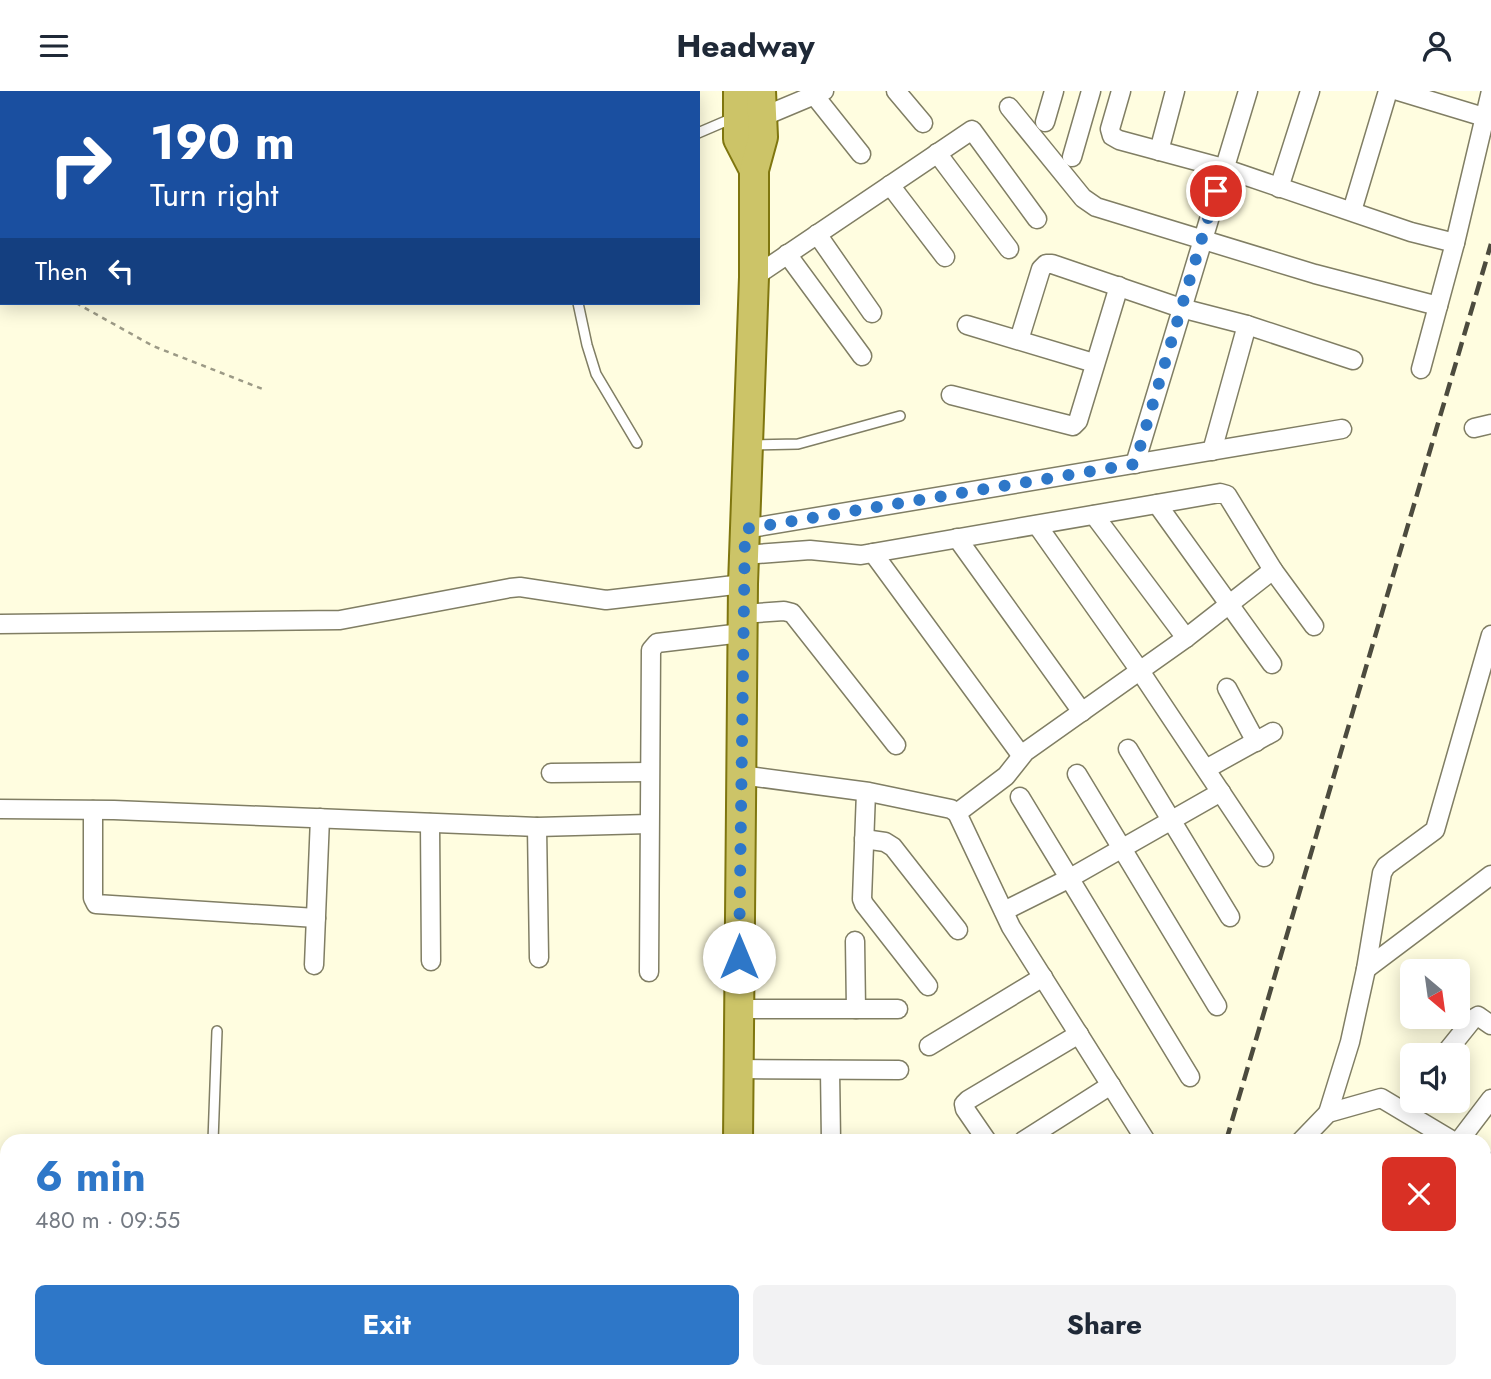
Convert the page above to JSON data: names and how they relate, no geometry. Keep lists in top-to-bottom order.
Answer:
{
  "north": "bottom right",
  "page": {
    "header": "Headway",
    "turn": ["190 m", "Turn right"],
    "then": "Then",
    "heading": ["6 min", "480 m · 09:55"],
    "buttons": ["Exit", "Share"]
  }
}
